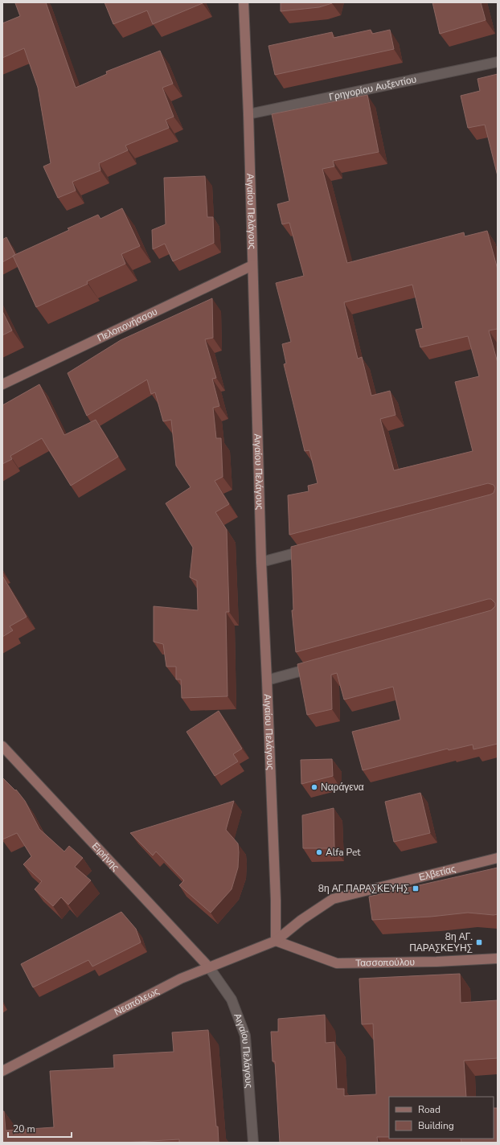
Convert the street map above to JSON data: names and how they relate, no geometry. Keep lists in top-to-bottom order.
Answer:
{
  "streets": {
    "street": [
      "Γρηγορίου Αυξεντίου",
      "Αιγαίου Πελάγους",
      "Πελοπονήσσου",
      "Ειρήνης",
      "Ελβετίας",
      "Τασσοπούλου",
      "Νεαπόλεως"
    ]
  },
  "crossings": [
    ["Γρηγορίου Αυξεντίου", "Αιγαίου Πελάγους"],
    ["Αιγαίου Πελάγους", "Πελοπονήσσου"],
    ["Αιγαίου Πελάγους", "Ειρήνης"],
    ["Αιγαίου Πελάγους", "Ελβετίας"],
    ["Αιγαίου Πελάγους", "Τασσοπούλου"],
    ["Αιγαίου Πελάγους", "Νεαπόλεως"],
    ["Ειρήνης", "Νεαπόλεως"],
    ["Ελβετίας", "Τασσοπούλου"],
    ["Ελβετίας", "Νεαπόλεως"],
    ["Τασσοπούλου", "Νεαπόλεως"]
  ],
  "places": {
    "other": ["Ναράγενα", "Alfa Pet"],
    "transit": ["8η ΑΓ.ΠΑΡΑΣΚΕΥΗΣ", "8η ΑΓ. ΠΑΡΑΣΚΕΥΗΣ"]
  },
  "legend": ["Road", "Building"],
  "scale_bar": "20 m"
}
